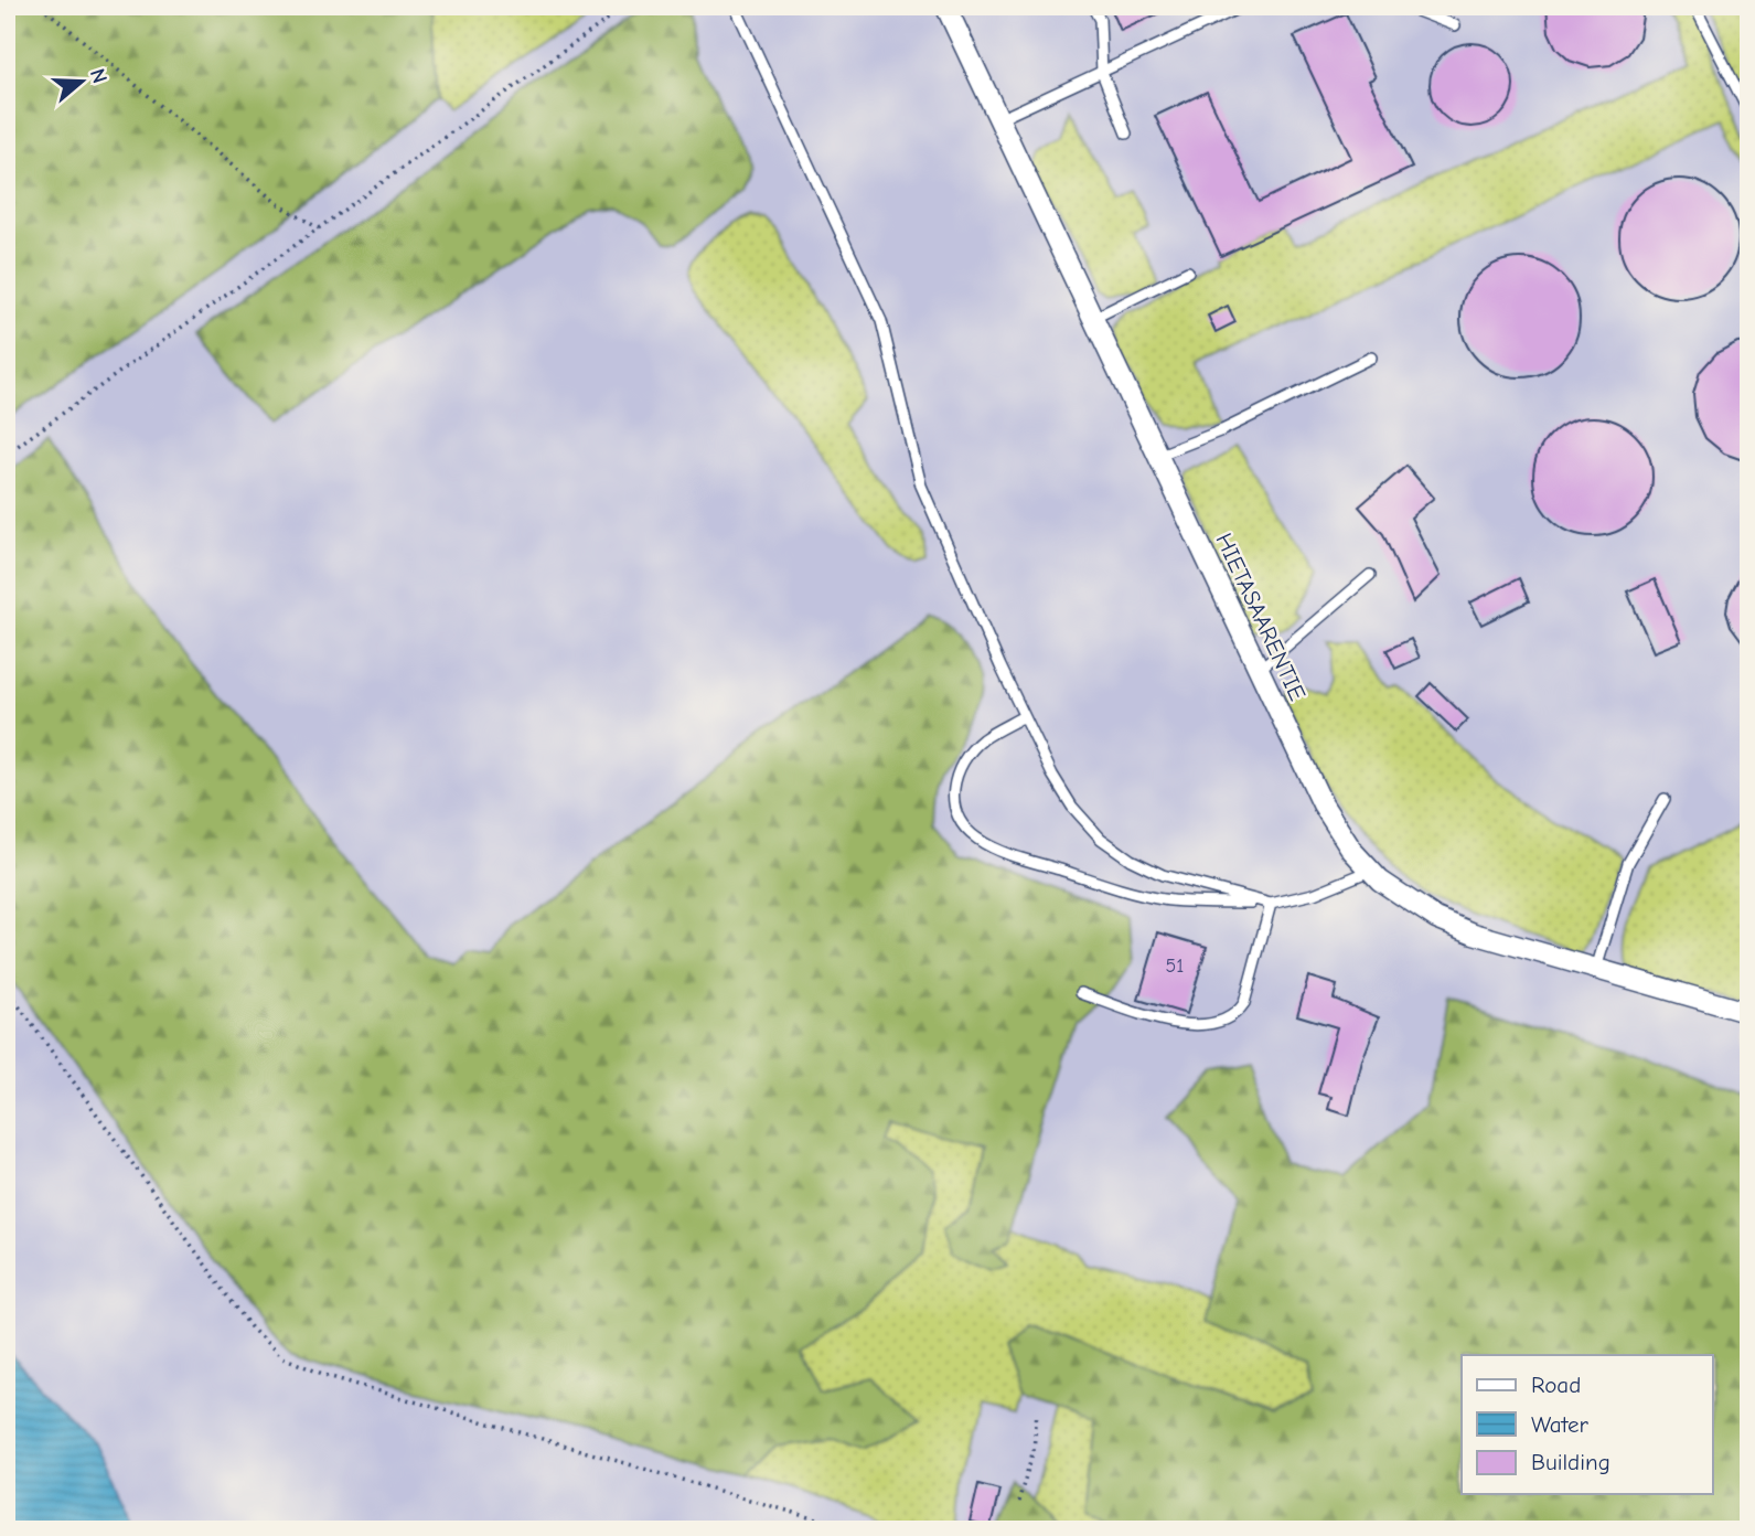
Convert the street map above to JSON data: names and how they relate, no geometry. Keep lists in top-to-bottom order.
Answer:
{
  "streets": {
    "street": ["HIETASAARENTIE"]
  },
  "house_numbers": ["51"],
  "legend": ["Road", "Water", "Building"],
  "north": "right"
}
